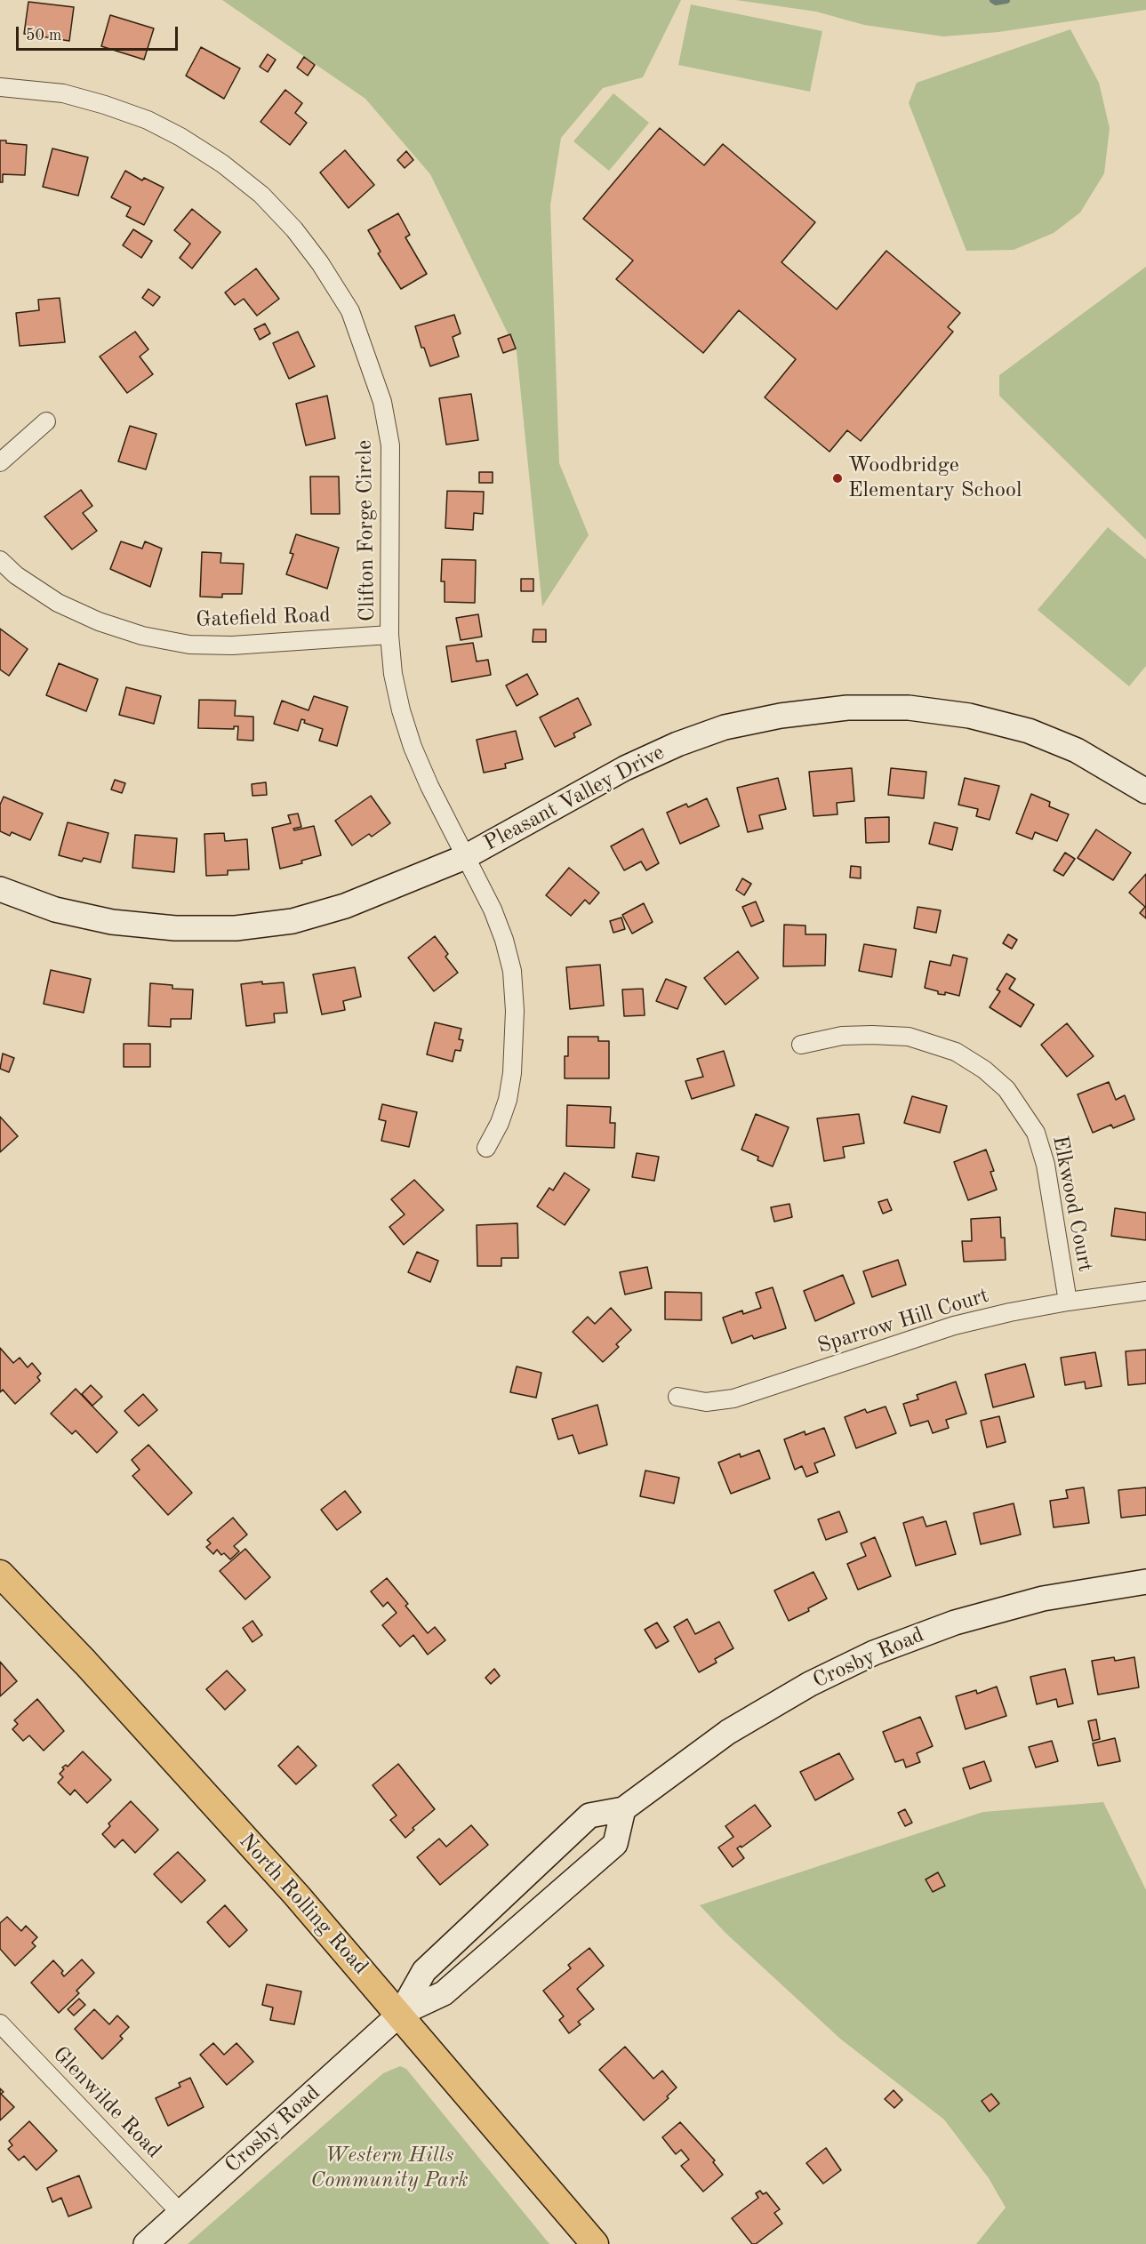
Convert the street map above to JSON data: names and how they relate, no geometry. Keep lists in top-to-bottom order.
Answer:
{
  "streets": {
    "main road": ["North Rolling Road"],
    "street": [
      "Clifton Forge Circle",
      "Gatefield Road",
      "Pleasant Valley Drive",
      "Elkwood Court",
      "Sparrow Hill Court",
      "Crosby Road",
      "Glenwilde Road"
    ]
  },
  "crossings": [
    ["Clifton Forge Circle", "Gatefield Road"],
    ["Clifton Forge Circle", "Pleasant Valley Drive"],
    ["Elkwood Court", "Sparrow Hill Court"],
    ["Crosby Road", "North Rolling Road"],
    ["Crosby Road", "Glenwilde Road"]
  ],
  "parks": ["Western Hills Community Park"],
  "places": ["Woodbridge Elementary School"],
  "scale_bar": "50 m"
}
